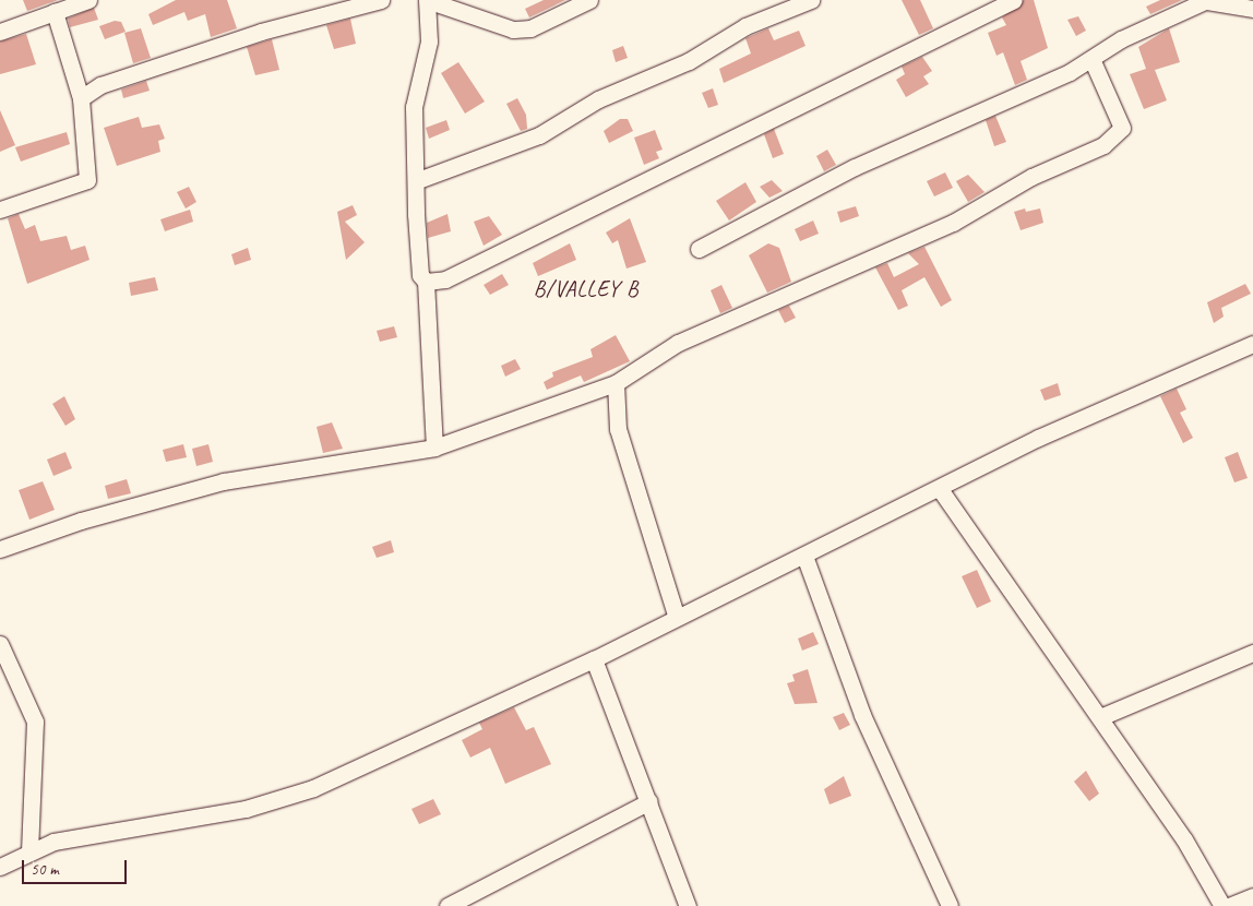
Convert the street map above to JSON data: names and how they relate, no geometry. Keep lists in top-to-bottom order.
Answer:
{
  "districts": ["B/VALLEY B"],
  "scale_bar": "50 m"
}
